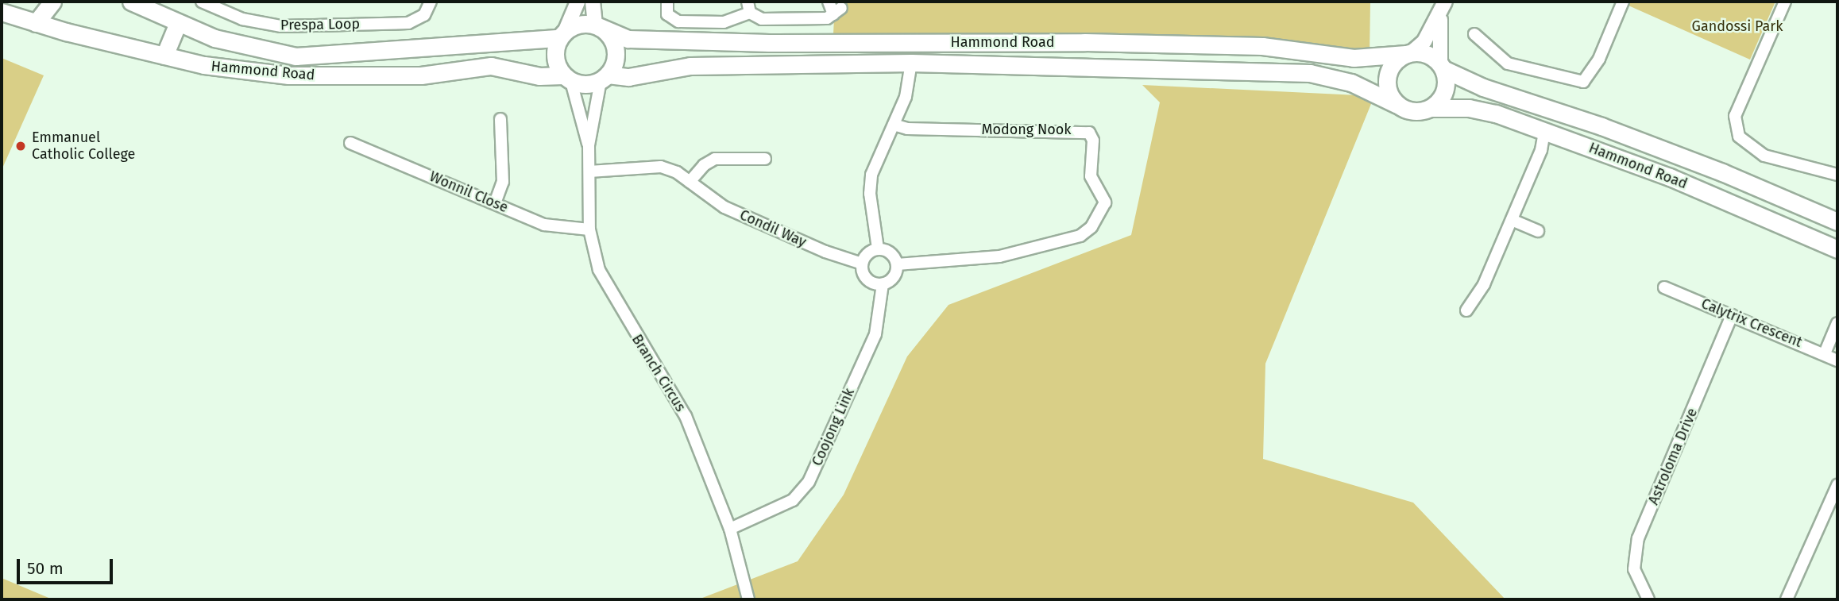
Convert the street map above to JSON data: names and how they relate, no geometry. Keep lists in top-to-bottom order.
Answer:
{
  "streets": {
    "main road": ["Hammond Road"],
    "street": [
      "Prespa Loop",
      "Modong Nook",
      "Wonnil Close",
      "Condil Way",
      "Calytrix Crescent",
      "Branch Circus",
      "Coojong Link",
      "Astroloma Drive"
    ]
  },
  "crossings": [
    ["Hammond Road", "Branch Circus"],
    ["Modong Nook", "Condil Way"],
    ["Modong Nook", "Coojong Link"],
    ["Wonnil Close", "Branch Circus"],
    ["Condil Way", "Branch Circus"],
    ["Condil Way", "Coojong Link"],
    ["Calytrix Crescent", "Astroloma Drive"],
    ["Branch Circus", "Coojong Link"]
  ],
  "parks": ["Gandossi Park"],
  "places": ["Emmanuel Catholic College"],
  "scale_bar": "50 m"
}
